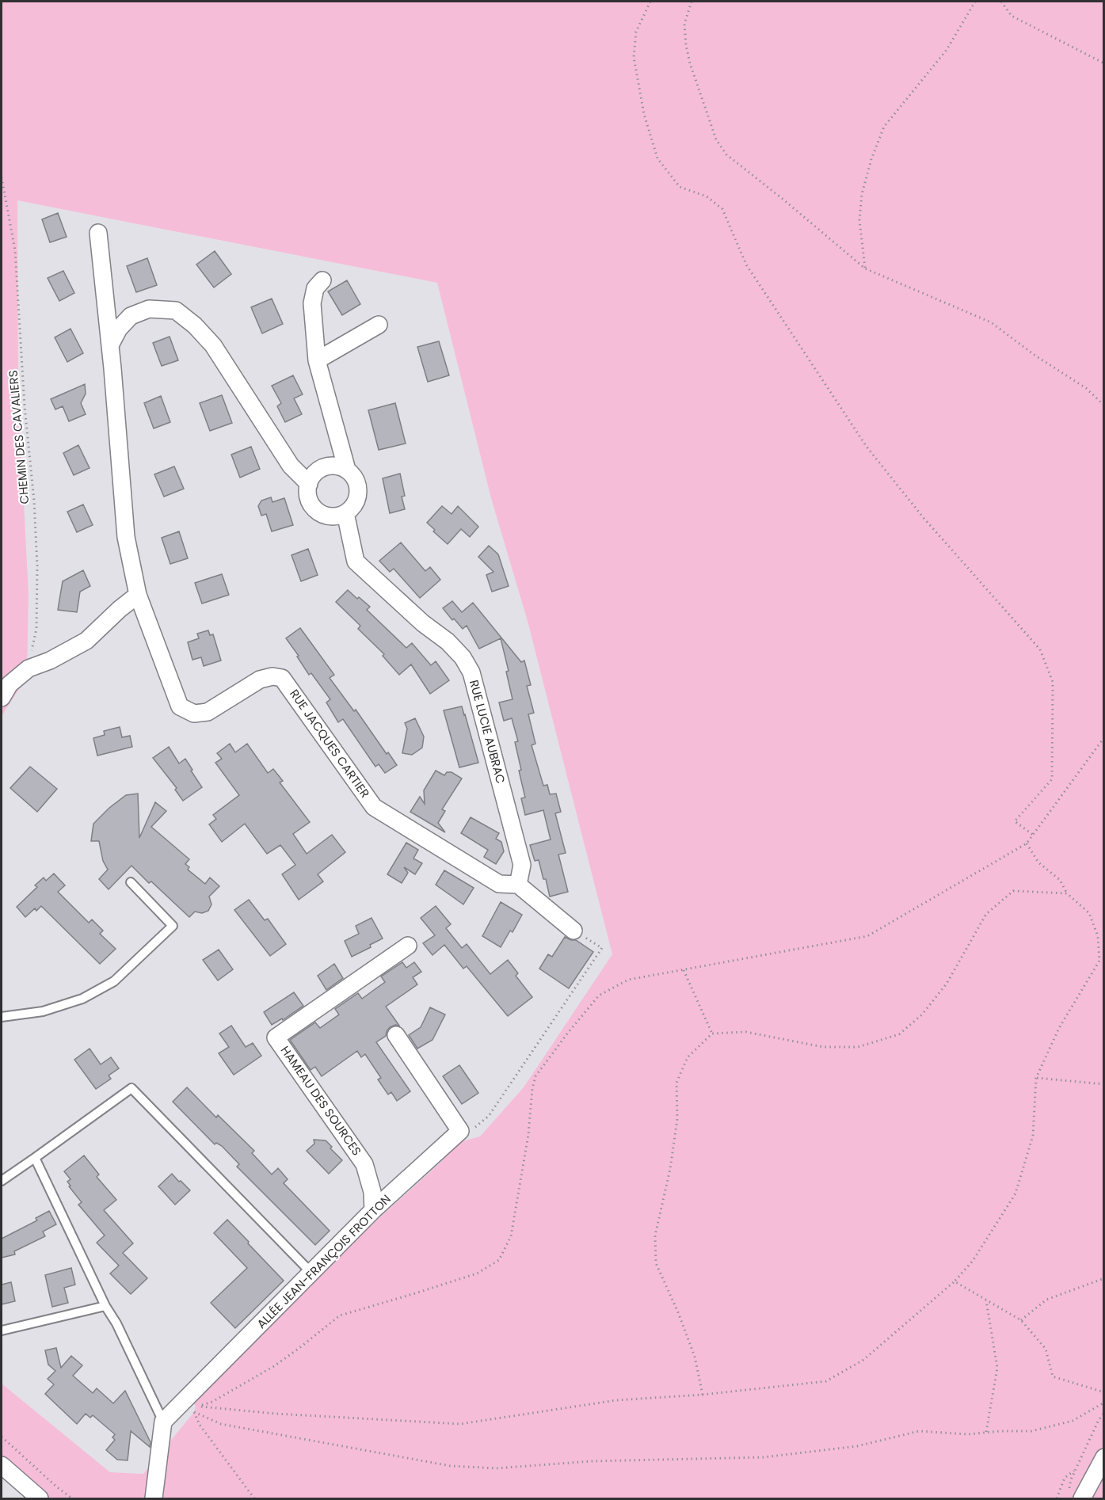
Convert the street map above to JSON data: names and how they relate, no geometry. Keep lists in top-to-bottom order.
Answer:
{
  "streets": {
    "street": [
      "RUE LUCIE AUBRAC",
      "RUE JACQUES CARTIER",
      "HAMEAU DES SOURCES",
      "ALLÉE JEAN-FRANÇOIS FROTTON"
    ],
    "path": ["CHEMIN DES CAVALIERS"]
  },
  "crossings": [
    ["RUE LUCIE AUBRAC", "RUE JACQUES CARTIER"],
    ["HAMEAU DES SOURCES", "ALLÉE JEAN-FRANÇOIS FROTTON"]
  ]
}
